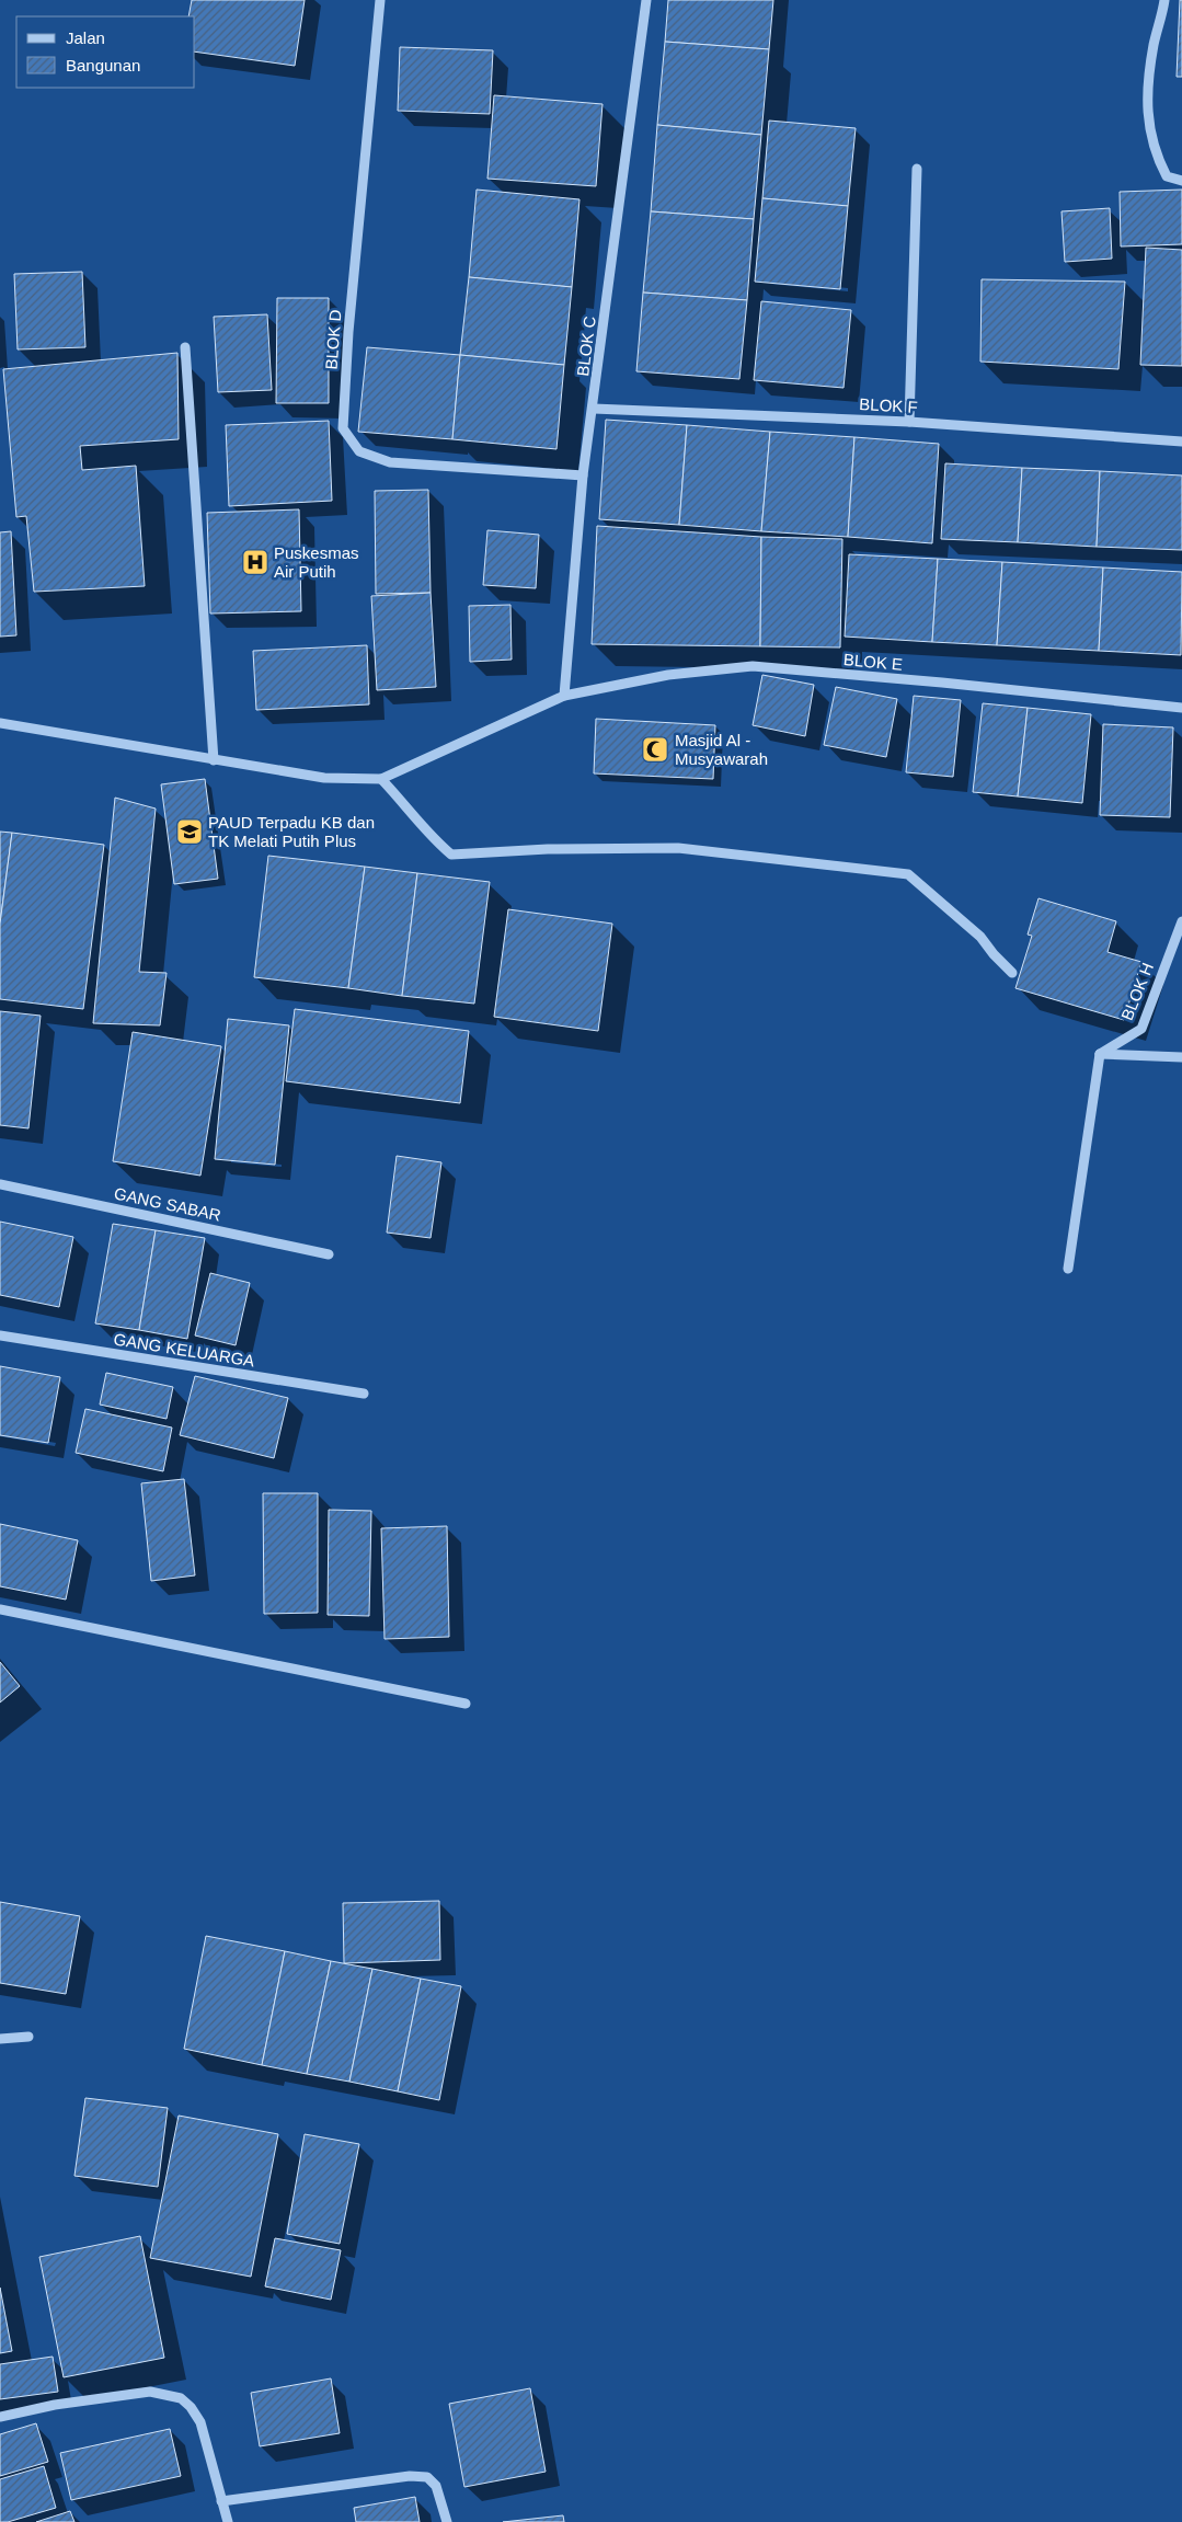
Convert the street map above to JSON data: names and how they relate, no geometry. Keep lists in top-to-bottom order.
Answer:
{
  "streets": {
    "street": [
      "BLOK D",
      "BLOK C",
      "BLOK F",
      "BLOK E",
      "BLOK H",
      "GANG SABAR",
      "GANG KELUARGA"
    ]
  },
  "crossings": [
    ["BLOK D", "BLOK C"],
    ["BLOK C", "BLOK F"],
    ["BLOK C", "BLOK E"]
  ],
  "places": {
    "hospital": ["Puskesmas Air Putih"],
    "mosque": ["Masjid Al - Musyawarah"],
    "school or university": ["PAUD Terpadu KB dan TK Melati Putih Plus"]
  },
  "legend": ["Jalan", "Bangunan"]
}
